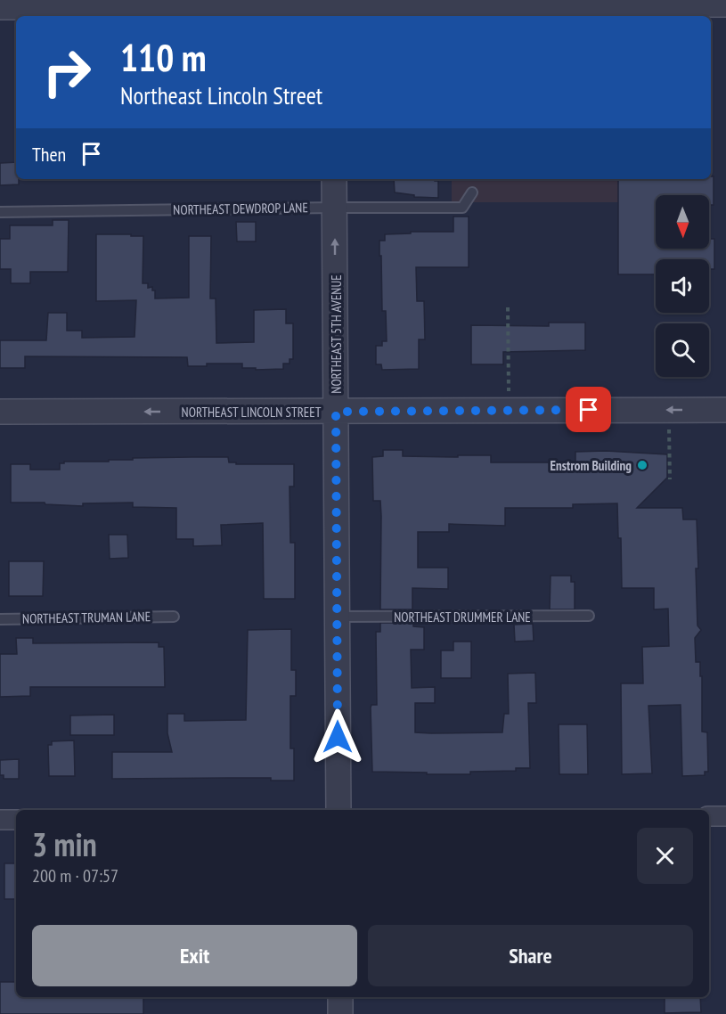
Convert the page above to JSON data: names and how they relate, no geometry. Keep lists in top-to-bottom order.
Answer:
{
  "streets": {
    "street": ["NORTHEAST 5TH AVENUE", "NORTHEAST LINCOLN STREET"],
    "lane": ["NORTHEAST DEWDROP LANE", "NORTHEAST DRUMMER LANE", "NORTHEAST TRUMAN LANE"]
  },
  "crossings": [
    ["NORTHEAST DEWDROP LANE", "NORTHEAST 5TH AVENUE"],
    ["NORTHEAST 5TH AVENUE", "NORTHEAST LINCOLN STREET"],
    ["NORTHEAST 5TH AVENUE", "NORTHEAST DRUMMER LANE"]
  ],
  "one_way": ["NORTHEAST LINCOLN STREET"],
  "places": ["Enstrom Building"],
  "north": "bottom",
  "page": {
    "turn": ["110 m", "Northeast Lincoln Street"],
    "then": "Then",
    "heading": ["3 min", "200 m · 07:57"],
    "buttons": ["Exit", "Share"]
  }
}
